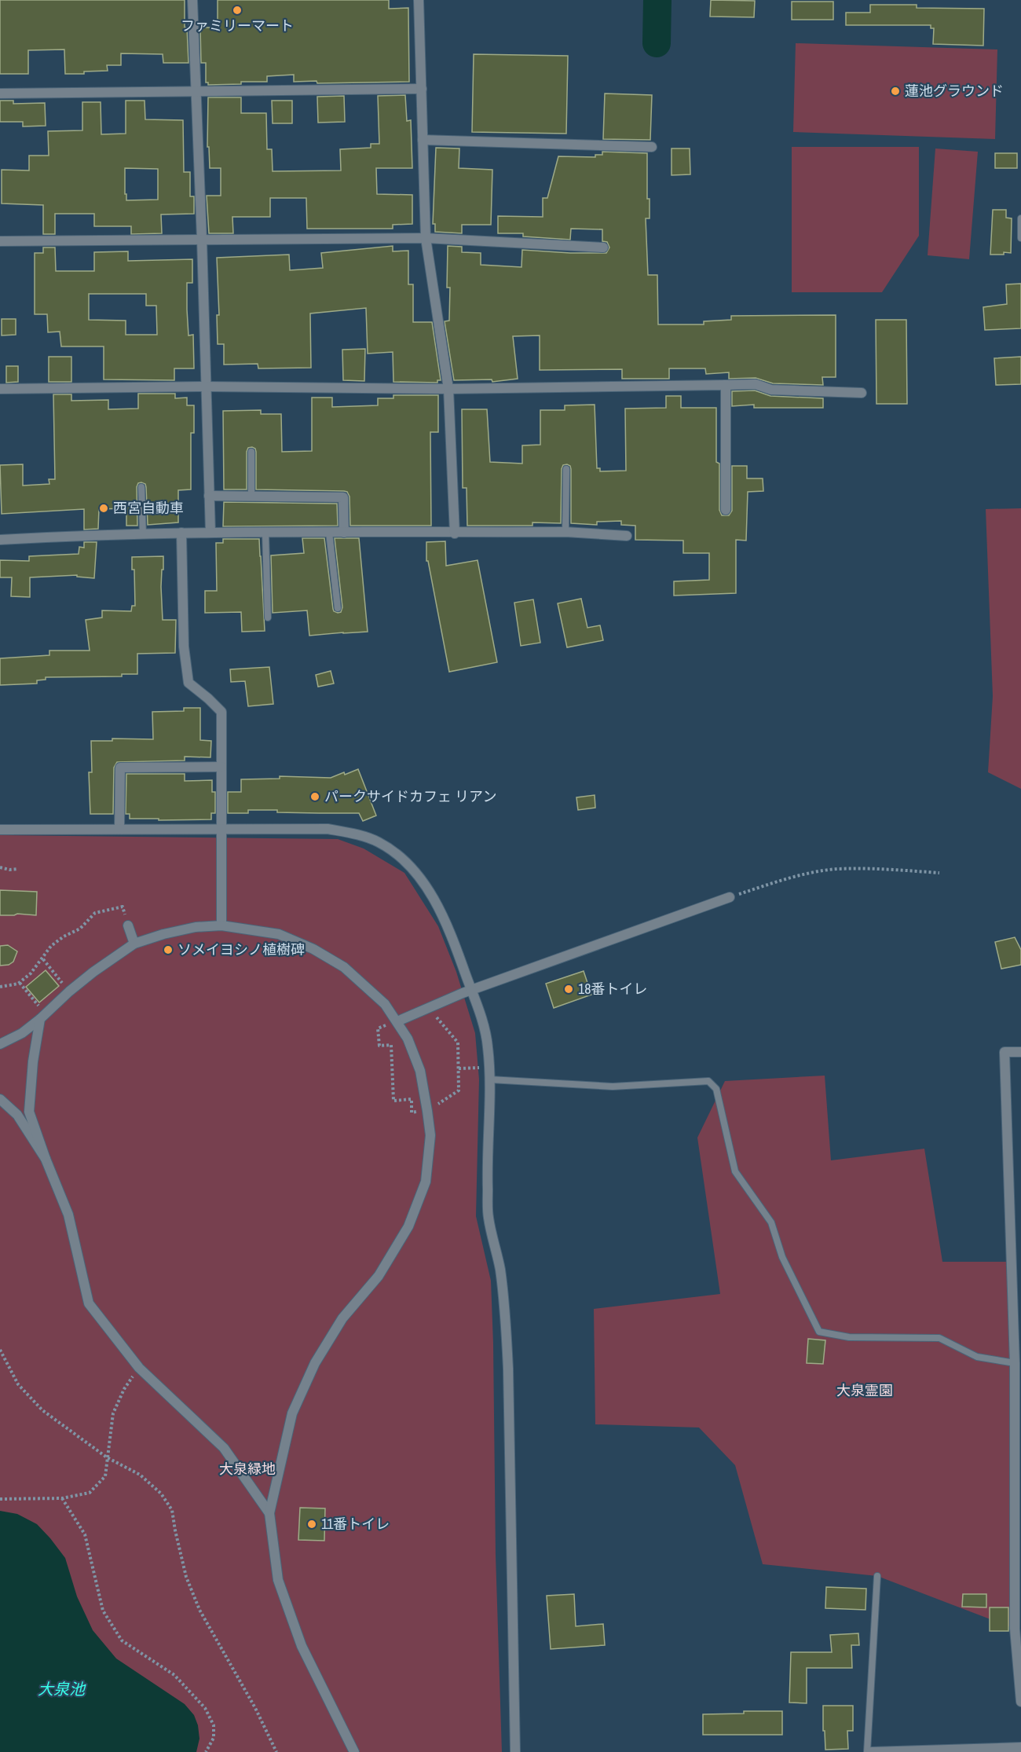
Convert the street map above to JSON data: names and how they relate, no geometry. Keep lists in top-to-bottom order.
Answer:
{
  "water": ["大泉池"],
  "parks": ["大泉霊園", "大泉緑地"],
  "places": [
    "ファミリーマート",
    "蓮池グラウンド",
    "西宮自動車",
    "パークサイドカフェ リアン",
    "ソメイヨシノ植樹碑",
    "18番トイレ",
    "11番トイレ"
  ]
}
